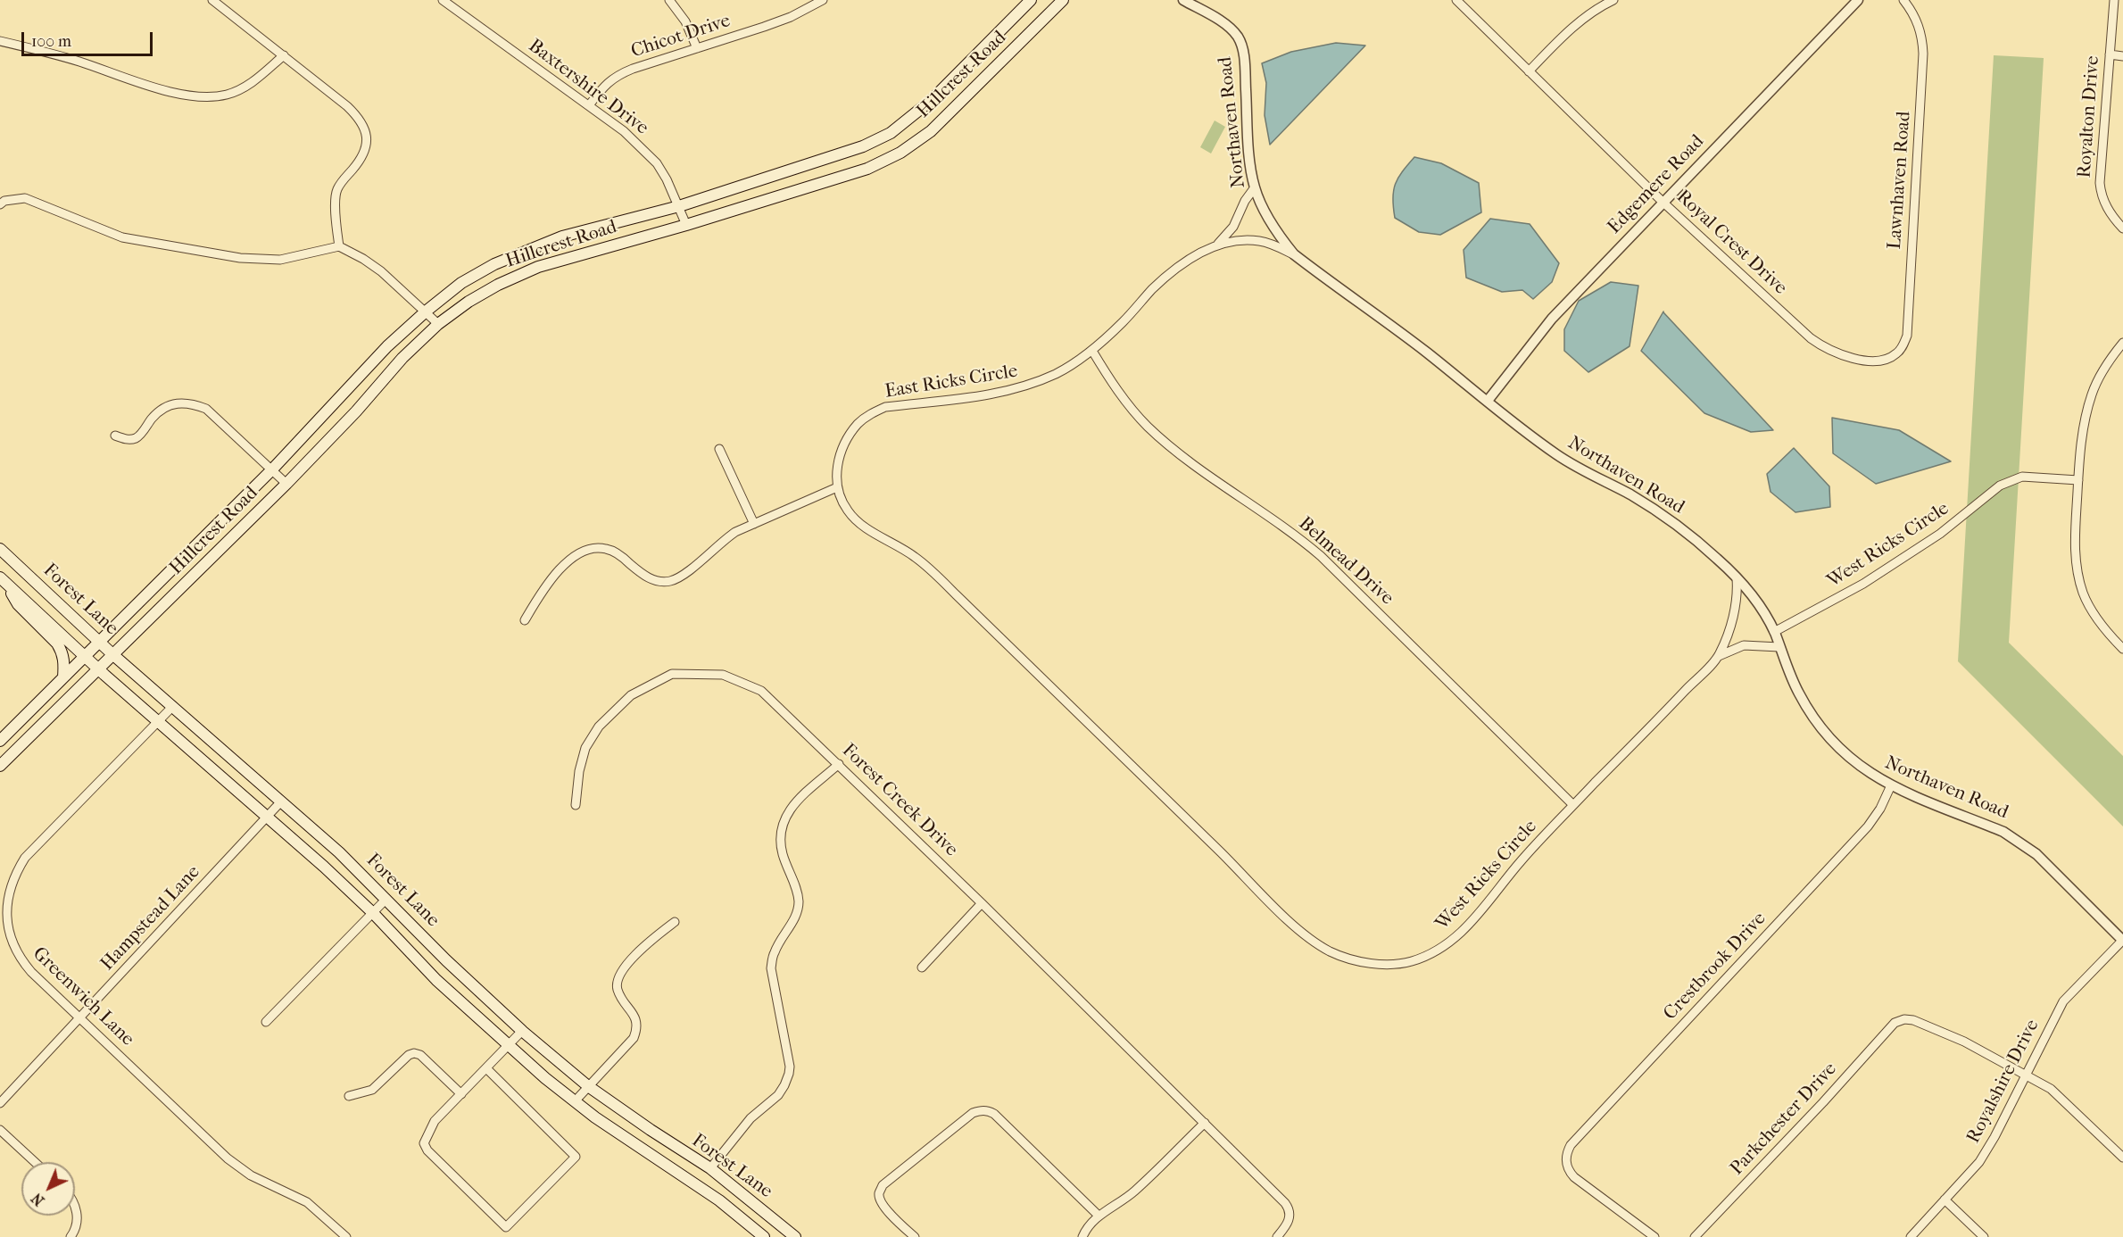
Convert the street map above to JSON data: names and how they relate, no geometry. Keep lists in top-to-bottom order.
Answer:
{
  "streets": {
    "main road": ["Hillcrest Road", "Forest Lane"],
    "street": [
      "Chicot Drive",
      "Baxtershire Drive",
      "Royalton Drive",
      "Northaven Road",
      "Lawnhaven Road",
      "Edgemere Road",
      "Royal Crest Drive",
      "East Ricks Circle",
      "West Ricks Circle",
      "Belmead Drive",
      "Forest Creek Drive",
      "Hampstead Lane",
      "Crestbrook Drive",
      "Greenwich Lane",
      "Royalshire Drive",
      "Parkchester Drive"
    ]
  },
  "crossings": [
    ["Chicot Drive", "Baxtershire Drive"],
    ["Hillcrest Road", "Baxtershire Drive"],
    ["Hillcrest Road", "Forest Lane"],
    ["Northaven Road", "Edgemere Road"],
    ["Northaven Road", "East Ricks Circle"],
    ["Northaven Road", "West Ricks Circle"],
    ["Northaven Road", "Crestbrook Drive"],
    ["Northaven Road", "Royalshire Drive"],
    ["Lawnhaven Road", "Royal Crest Drive"],
    ["Edgemere Road", "Royal Crest Drive"],
    ["East Ricks Circle", "West Ricks Circle"],
    ["East Ricks Circle", "Belmead Drive"],
    ["West Ricks Circle", "Belmead Drive"],
    ["Forest Lane", "Hampstead Lane"],
    ["Forest Lane", "Greenwich Lane"],
    ["Hampstead Lane", "Greenwich Lane"],
    ["Royalshire Drive", "Parkchester Drive"]
  ],
  "scale_bar": "100 m",
  "north": "bottom left"
}
